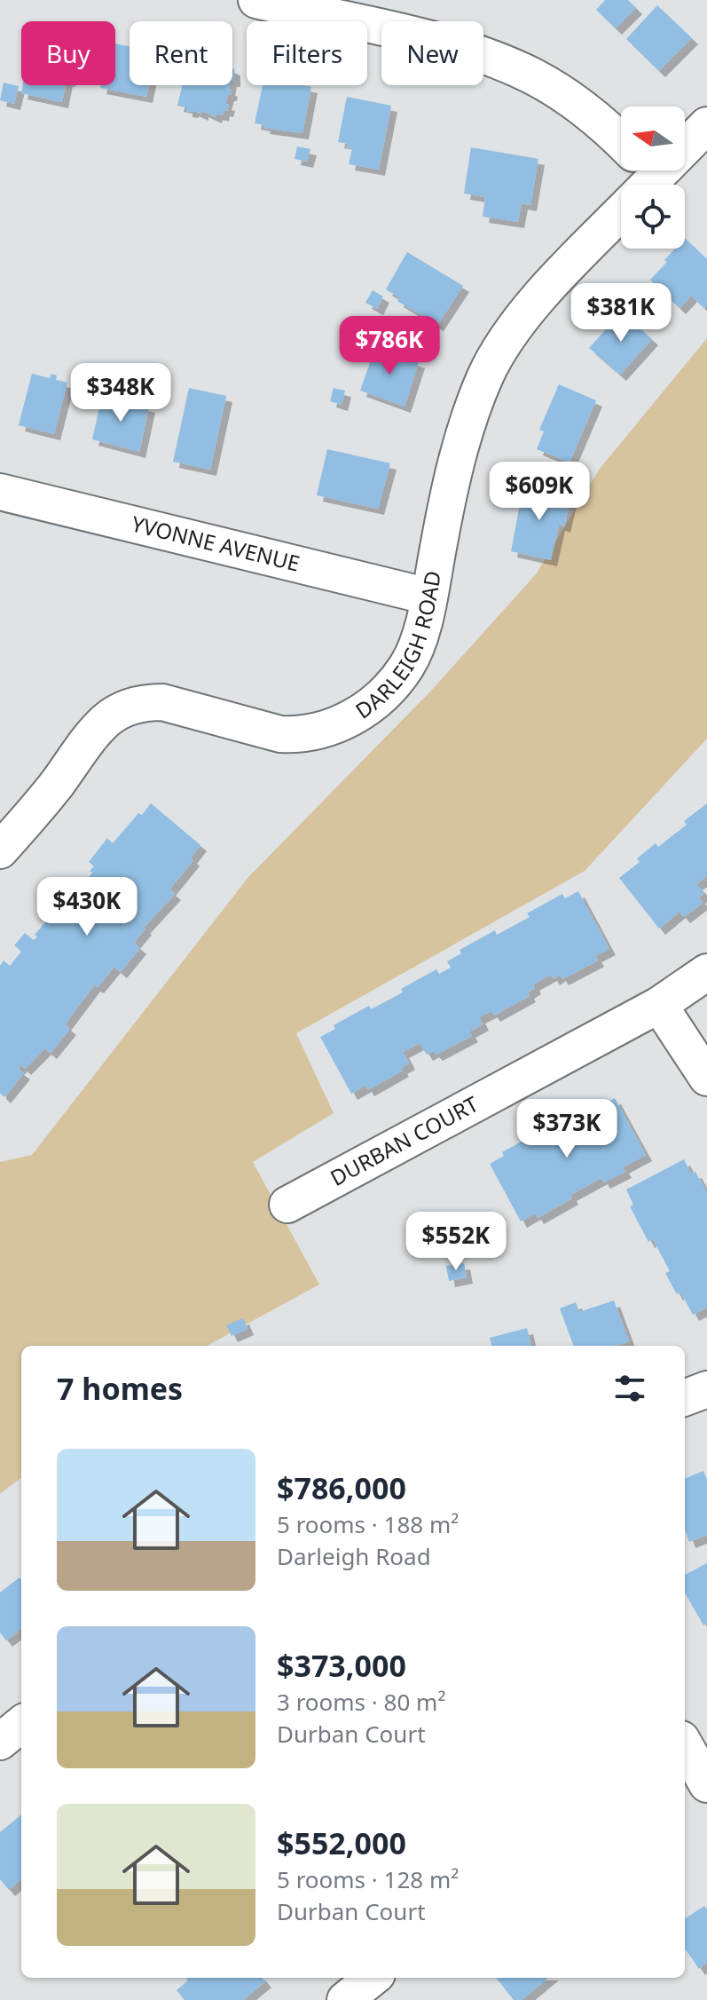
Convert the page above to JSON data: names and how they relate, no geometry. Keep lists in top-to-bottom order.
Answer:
{
  "streets": {
    "street": ["YVONNE AVENUE", "DARLEIGH ROAD", "DURBAN COURT"]
  },
  "crossings": [
    ["YVONNE AVENUE", "DARLEIGH ROAD"]
  ],
  "north": "left",
  "page": {
    "chip": [
      "Buy",
      "Rent",
      "Filters",
      "New"
    ],
    "price": [
      "$381K",
      "$786K",
      "$348K",
      "$609K",
      "$430K",
      "$373K",
      "$552K"
    ],
    "heading": "7 homes",
    "list": [
      {
        "name": "$786,000",
        "note": "5 rooms · 188 m² · Darleigh Road"
      },
      {
        "name": "$373,000",
        "note": "3 rooms · 80 m² · Durban Court"
      },
      {
        "name": "$552,000",
        "note": "5 rooms · 128 m² · Durban Court"
      }
    ]
  }
}
